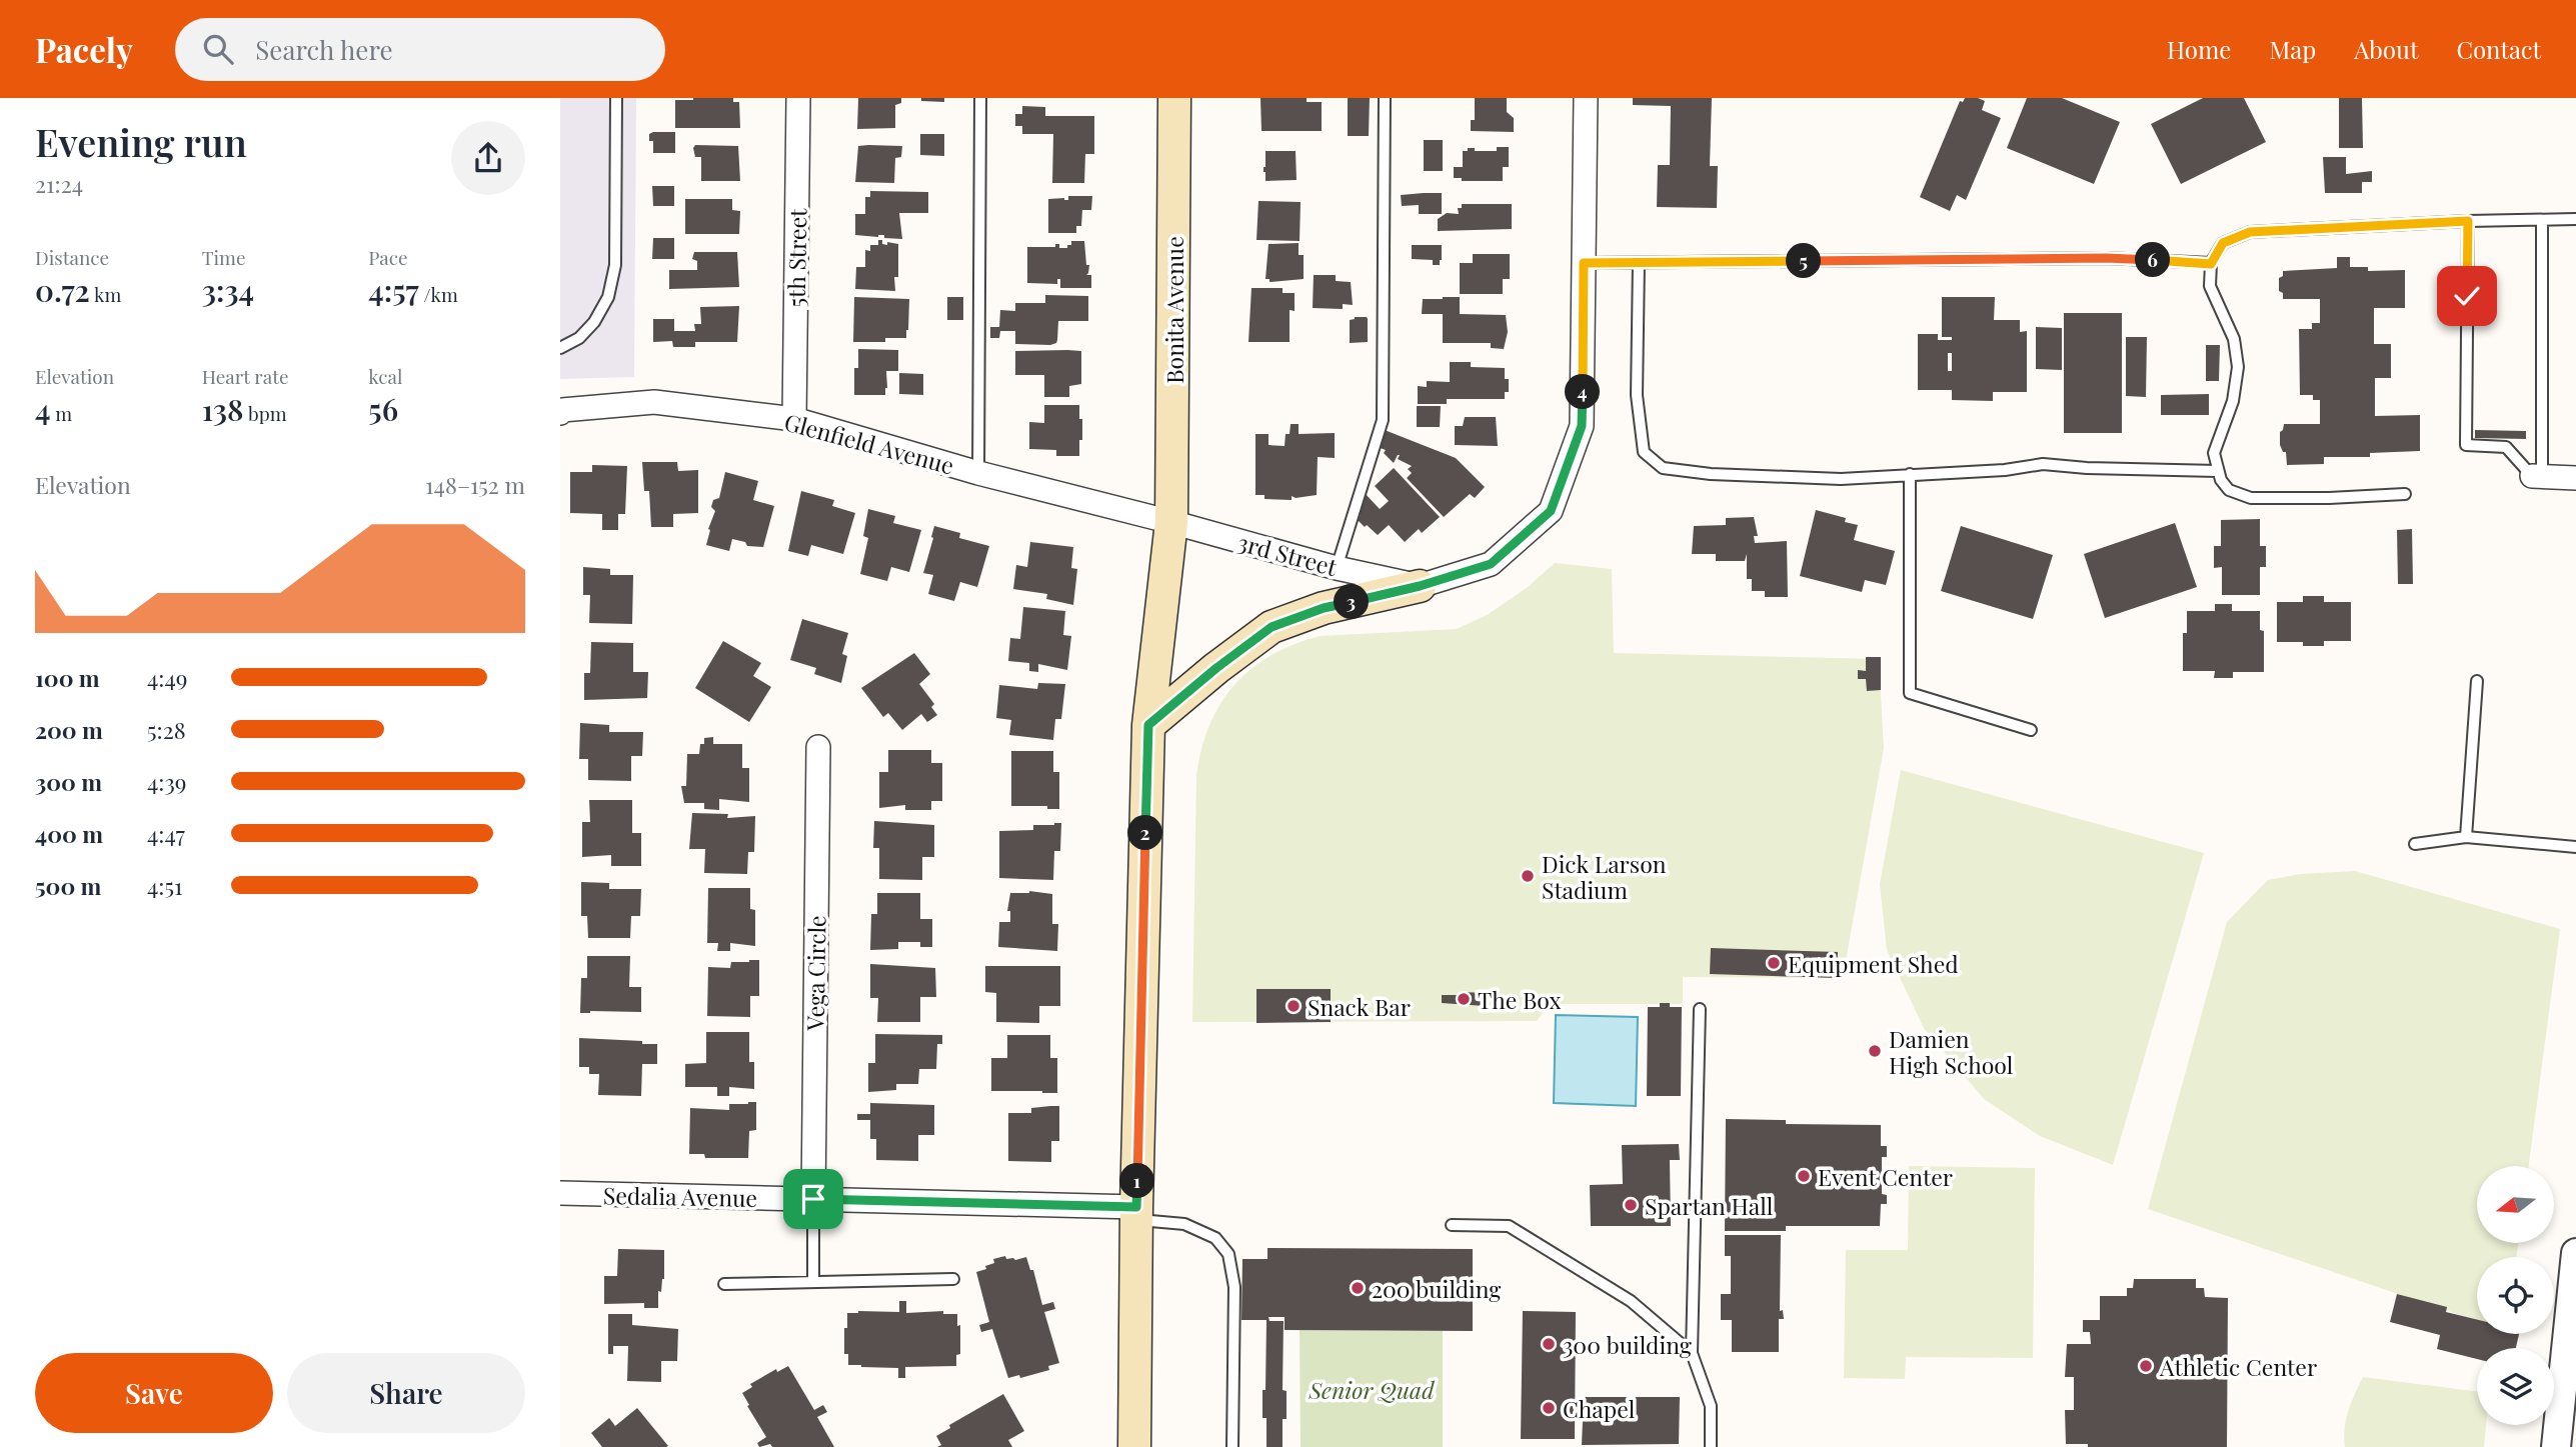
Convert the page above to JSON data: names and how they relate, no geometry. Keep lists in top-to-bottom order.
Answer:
{
  "streets": {
    "main road": ["Bonita Avenue"],
    "street": [
      "5th Street",
      "Glenfield Avenue",
      "3rd Street",
      "Vega Circle",
      "Sedalia Avenue"
    ]
  },
  "crossings": [
    ["5th Street", "Glenfield Avenue"],
    ["Bonita Avenue", "Glenfield Avenue"],
    ["Bonita Avenue", "3rd Street"],
    ["Bonita Avenue", "Sedalia Avenue"],
    ["Glenfield Avenue", "3rd Street"],
    ["Vega Circle", "Sedalia Avenue"]
  ],
  "parks": ["Senior Quad"],
  "places": [
    "Dick Larson Stadium",
    "Equipment Shed",
    "The Box",
    "Snack Bar",
    "Damien High School",
    "Event Center",
    "Spartan Hall",
    "200 building",
    "300 building",
    "Athletic Center",
    "Chapel"
  ],
  "north": "left",
  "page": {
    "header": "Pacely",
    "search": "Search here",
    "nav": [
      "Home",
      "Map",
      "About",
      "Contact"
    ],
    "heading": ["Evening run", "21:24"],
    "stats": [
      ["Distance", "0.72 km"],
      ["Time", "3:34"],
      ["Pace", "4:57 /km"],
      ["Elevation", "4 m"],
      ["Heart rate", "138 bpm"],
      ["kcal", "56"]
    ],
    "pins": [
      "6",
      "5",
      "4",
      "3",
      "2",
      "1"
    ],
    "chart": ["Elevation", "148–152 m"],
    "list": [
      {
        "name": "100 m",
        "note": "4:49"
      },
      {
        "name": "200 m",
        "note": "5:28"
      },
      {
        "name": "300 m",
        "note": "4:39"
      },
      {
        "name": "400 m",
        "note": "4:47"
      },
      {
        "name": "500 m",
        "note": "4:51"
      }
    ],
    "buttons": ["Save", "Share"]
  }
}
